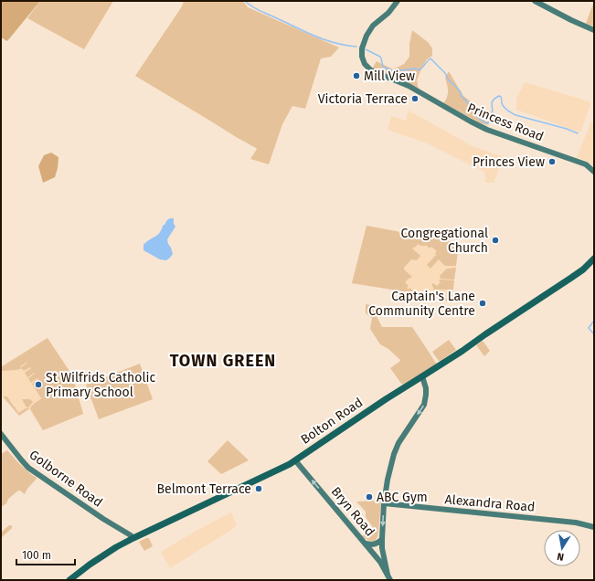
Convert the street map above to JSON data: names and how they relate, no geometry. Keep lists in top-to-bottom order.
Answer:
{
  "streets": {
    "main road": ["Bolton Road"],
    "street": [
      "Princess Road",
      "Golborne Road",
      "Alexandra Road",
      "Bryn Road"
    ]
  },
  "crossings": [
    ["Bolton Road", "Golborne Road"],
    ["Bolton Road", "Bryn Road"]
  ],
  "one_way": ["Bryn Road"],
  "districts": ["TOWN GREEN"],
  "places": [
    "Mill View",
    "Victoria Terrace",
    "Princes View",
    "Congregational Church",
    "Captain's Lane Community Centre",
    "St Wilfrids Catholic Primary School",
    "Belmont Terrace",
    "ABC Gym"
  ],
  "scale_bar": "100 m",
  "north": "bottom"
}
